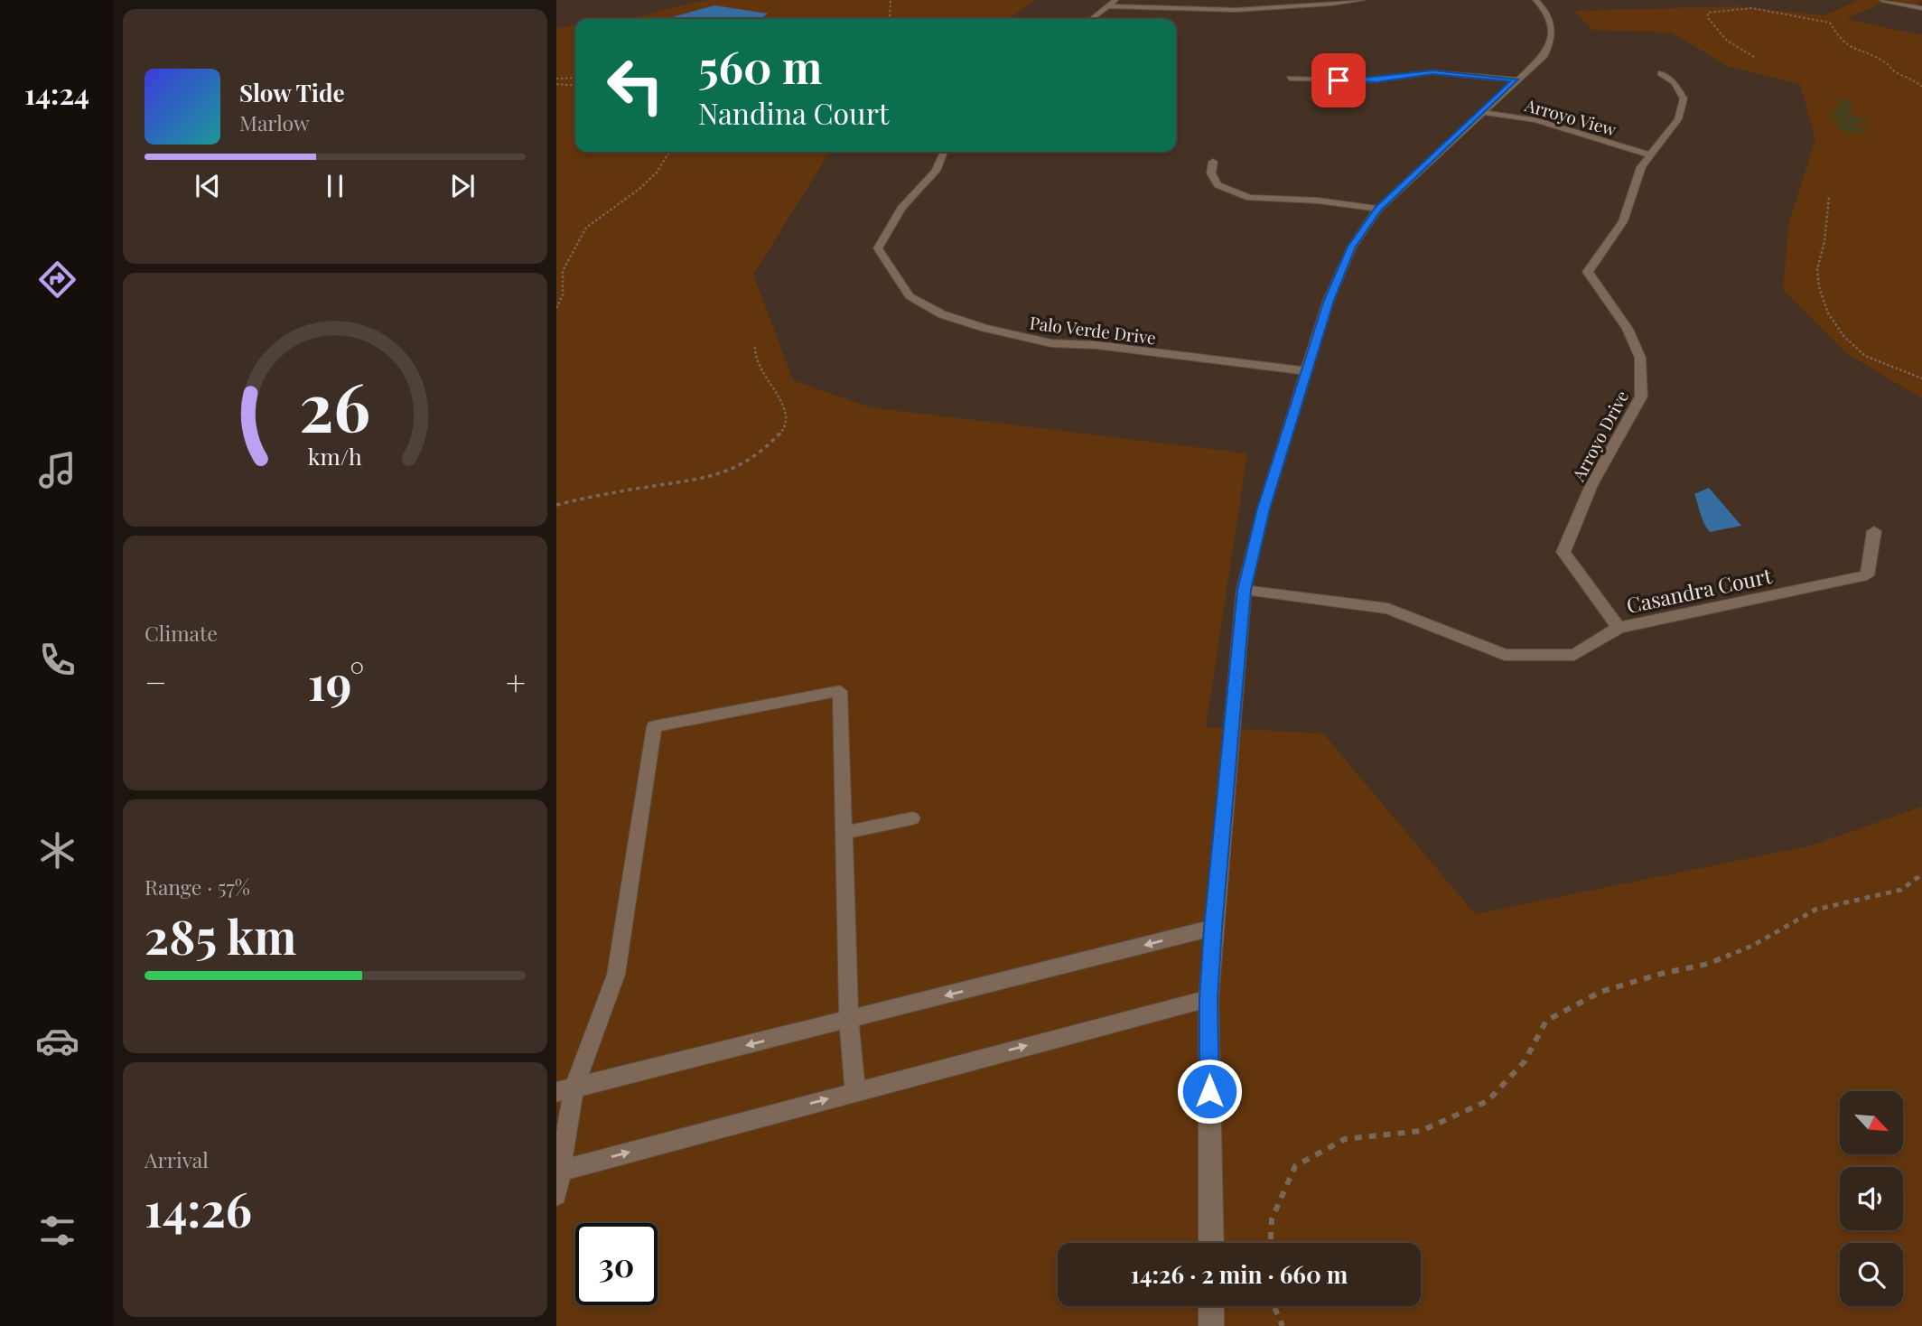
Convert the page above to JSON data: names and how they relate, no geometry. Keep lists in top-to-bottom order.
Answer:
{
  "streets": {
    "street": [
      "Arroyo View",
      "Palo Verde Drive",
      "Arroyo Drive",
      "Casandra Court"
    ]
  },
  "crossings": [
    ["Arroyo View", "Arroyo Drive"],
    ["Arroyo Drive", "Casandra Court"]
  ],
  "north": "bottom right",
  "page": {
    "tabs": "14:24",
    "turn": ["560 m", "Nandina Court"],
    "song": ["Slow Tide", "Marlow"],
    "tile": [
      "Climate",
      ["Range · 57%", "285 km"],
      ["Arrival", "14:26"]
    ],
    "heat": ["−", "19°", "+"],
    "limit": "30",
    "trip": "14:26 · 2 min · 660 m",
    "gauge": ["26", "km/h"]
  }
}
